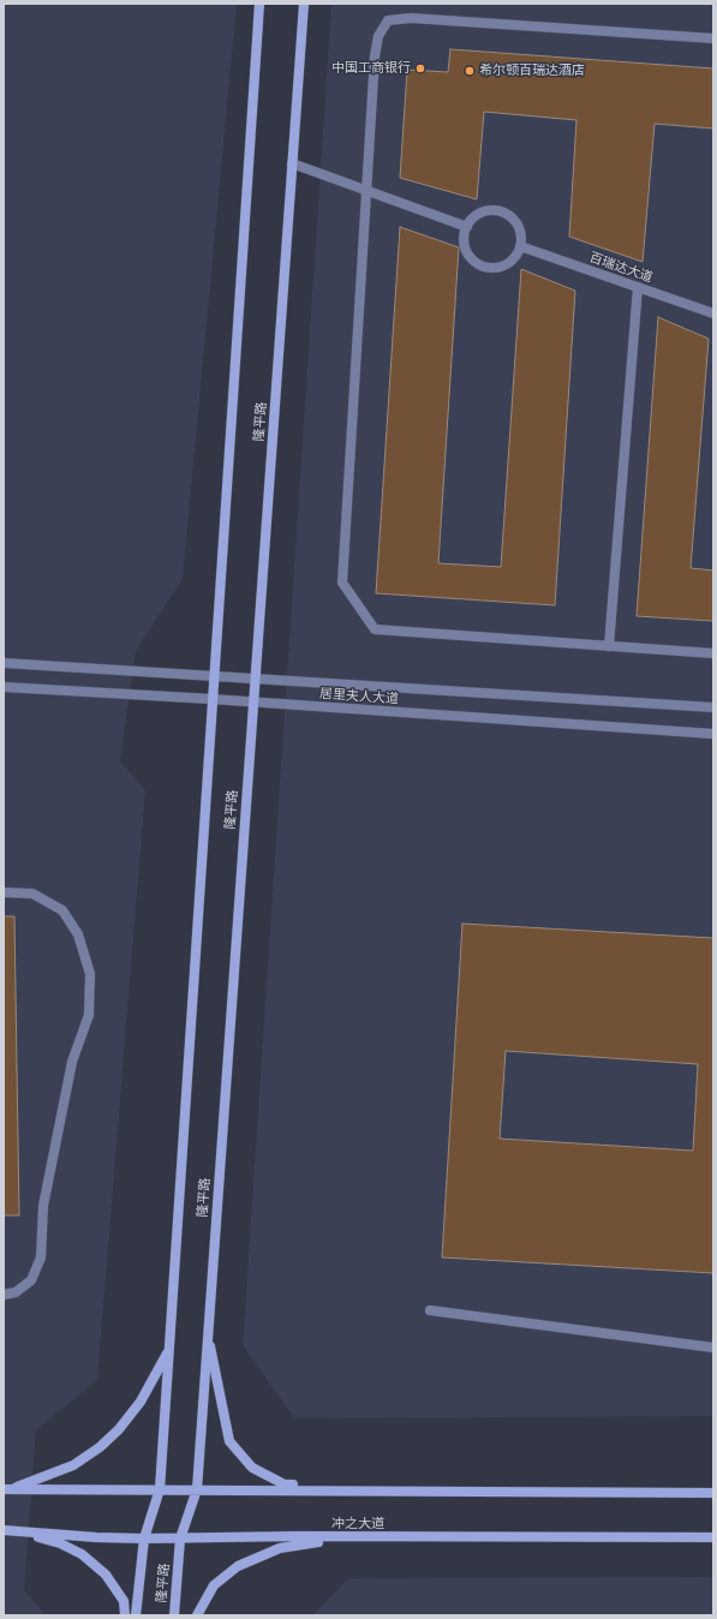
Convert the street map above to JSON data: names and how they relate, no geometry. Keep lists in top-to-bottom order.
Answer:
{
  "streets": {
    "main road": ["隆平路", "冲之大道"],
    "street": ["百瑞达大道", "居里夫人大道"]
  },
  "crossings": [
    ["隆平路", "居里夫人大道"],
    ["隆平路", "冲之大道"]
  ],
  "places": ["中国工商银行", "希尔顿百瑞达酒店"]
}
